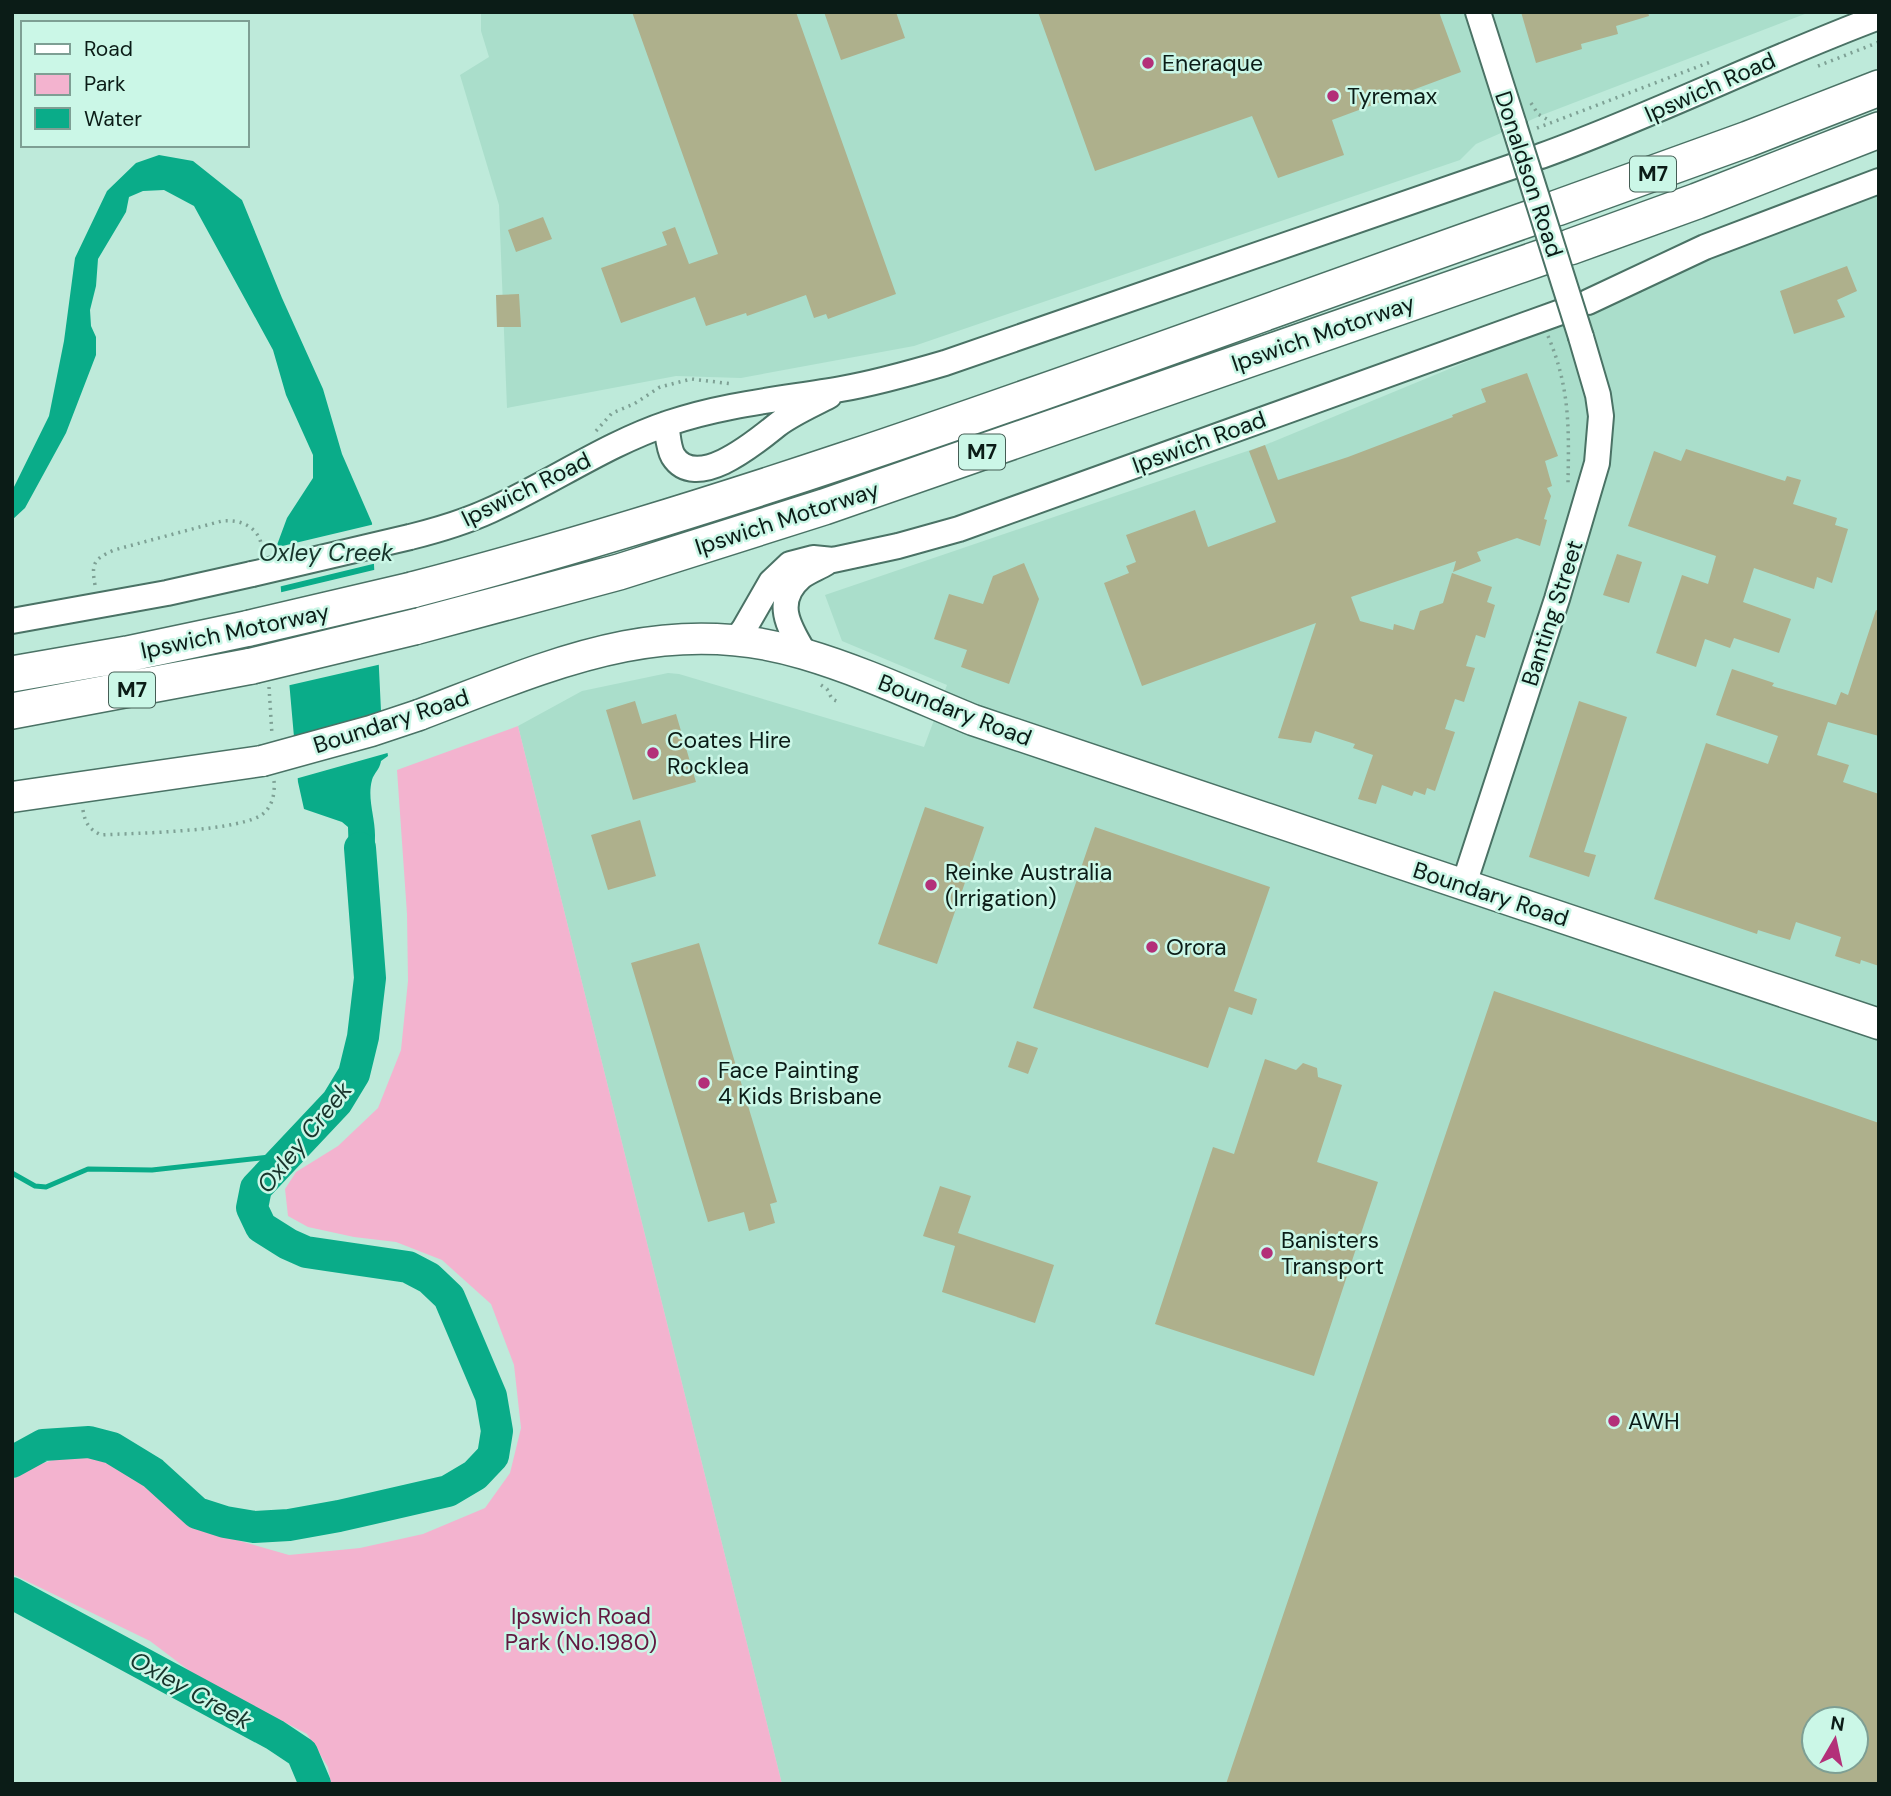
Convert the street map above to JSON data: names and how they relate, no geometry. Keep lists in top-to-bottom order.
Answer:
{
  "streets": {
    "highway": ["M7", "Ipswich Motorway"],
    "main road": ["Boundary Road"],
    "street": ["Ipswich Road", "Donaldson Road", "Banting Street"]
  },
  "crossings": [
    ["Ipswich Road", "Boundary Road"],
    ["Donaldson Road", "Banting Street"],
    ["Banting Street", "Boundary Road"]
  ],
  "water": ["Oxley Creek"],
  "parks": ["Ipswich Road Park (No.1980)"],
  "places": [
    "Eneraque",
    "Tyremax",
    "Coates Hire Rocklea",
    "Reinke Australia (Irrigation)",
    "Orora",
    "Face Painting 4 Kids Brisbane",
    "Banisters Transport",
    "AWH"
  ],
  "legend": ["Road", "Park", "Water"],
  "north": "top"
}
